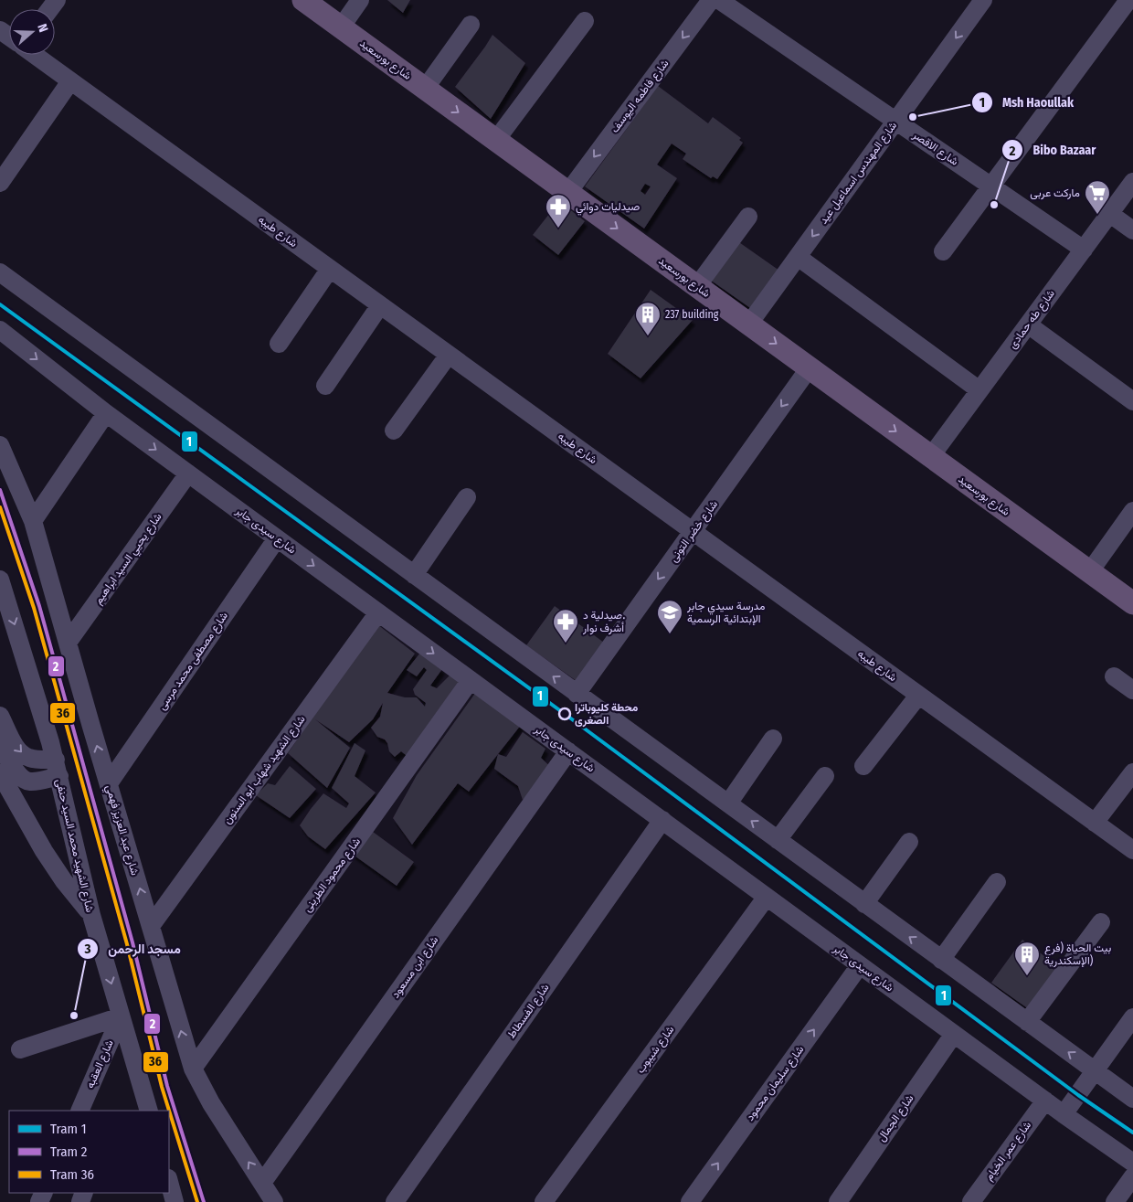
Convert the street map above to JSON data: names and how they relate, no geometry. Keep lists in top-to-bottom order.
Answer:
{
  "streets": {
    "main road": ["شارع بورسعيد"],
    "street": [
      "شارع فاطمه اليوسف",
      "شارع الاقصر",
      "شارع المهندس اسماعيل عيد",
      "شارع طيبه",
      "شارع طه حمادى",
      "شارع سيدى جابر",
      "شارع خضر التونى",
      "شارع يحيي السيد ابراهيم",
      "شارع مصطفى محمد مرسى",
      "شارع الشهيد شهاب ابو السنون",
      "شارع عبد العزيز فهمي",
      "شارع الشهيد محمد السيد حنفى",
      "شارع محمود الطرينى",
      "شارع ابن مسعود",
      "شارع الفسطاط",
      "شارع شيبوب",
      "شارع العقبه",
      "شارع سليمان محمود",
      "شارع الجمال",
      "شارع عمر الخيام"
    ]
  },
  "crossings": [
    ["شارع بورسعيد", "شارع فاطمه اليوسف"],
    ["شارع بورسعيد", "شارع المهندس اسماعيل عيد"],
    ["شارع بورسعيد", "شارع طه حمادى"],
    ["شارع بورسعيد", "شارع خضر التونى"],
    ["شارع الاقصر", "شارع المهندس اسماعيل عيد"],
    ["شارع الاقصر", "شارع طه حمادى"],
    ["شارع طيبه", "شارع خضر التونى"],
    ["شارع سيدى جابر", "شارع يحيي السيد ابراهيم"],
    ["شارع سيدى جابر", "شارع مصطفى محمد مرسى"],
    ["شارع سيدى جابر", "شارع الشهيد شهاب ابو السنون"],
    ["شارع سيدى جابر", "شارع محمود الطرينى"],
    ["شارع سيدى جابر", "شارع ابن مسعود"],
    ["شارع سيدى جابر", "شارع الفسطاط"],
    ["شارع سيدى جابر", "شارع شيبوب"],
    ["شارع سيدى جابر", "شارع سليمان محمود"],
    ["شارع سيدى جابر", "شارع الجمال"],
    ["شارع سيدى جابر", "شارع عمر الخيام"],
    ["شارع يحيي السيد ابراهيم", "شارع عبد العزيز فهمي"],
    ["شارع مصطفى محمد مرسى", "شارع عبد العزيز فهمي"],
    ["شارع الشهيد شهاب ابو السنون", "شارع عبد العزيز فهمي"],
    ["شارع عبد العزيز فهمي", "شارع محمود الطرينى"],
    ["شارع عبد العزيز فهمي", "شارع ابن مسعود"],
    ["شارع الشهيد محمد السيد حنفى", "شارع العقبه"]
  ],
  "one_way": [
    "شارع بورسعيد",
    "شارع خضر التونى",
    "شارع الشهيد محمد السيد حنفى",
    "شارع سليمان محمود"
  ],
  "places": {
    "other": [
      "Msh Haoullak",
      "Bibo Bazaar",
      "محطة كليوباترا الصغرى",
      "مسجد الرحمن"
    ],
    "supermarket": ["ماركت عربى"],
    "pharmacy": ["صيدليات دوائي", "صيدلية د. أشرف نوار"],
    "building": ["237 building", "بيت الحياة (فرع الإسكندرية)"],
    "school or university": ["مدرسة سيدي جابر الإبتدائية الرسمية"]
  },
  "lines": ["tram line 1", "tram line 2", "tram line 36"],
  "legend": ["Tram 1", "Tram 2", "Tram 36"],
  "north": "right"
}
